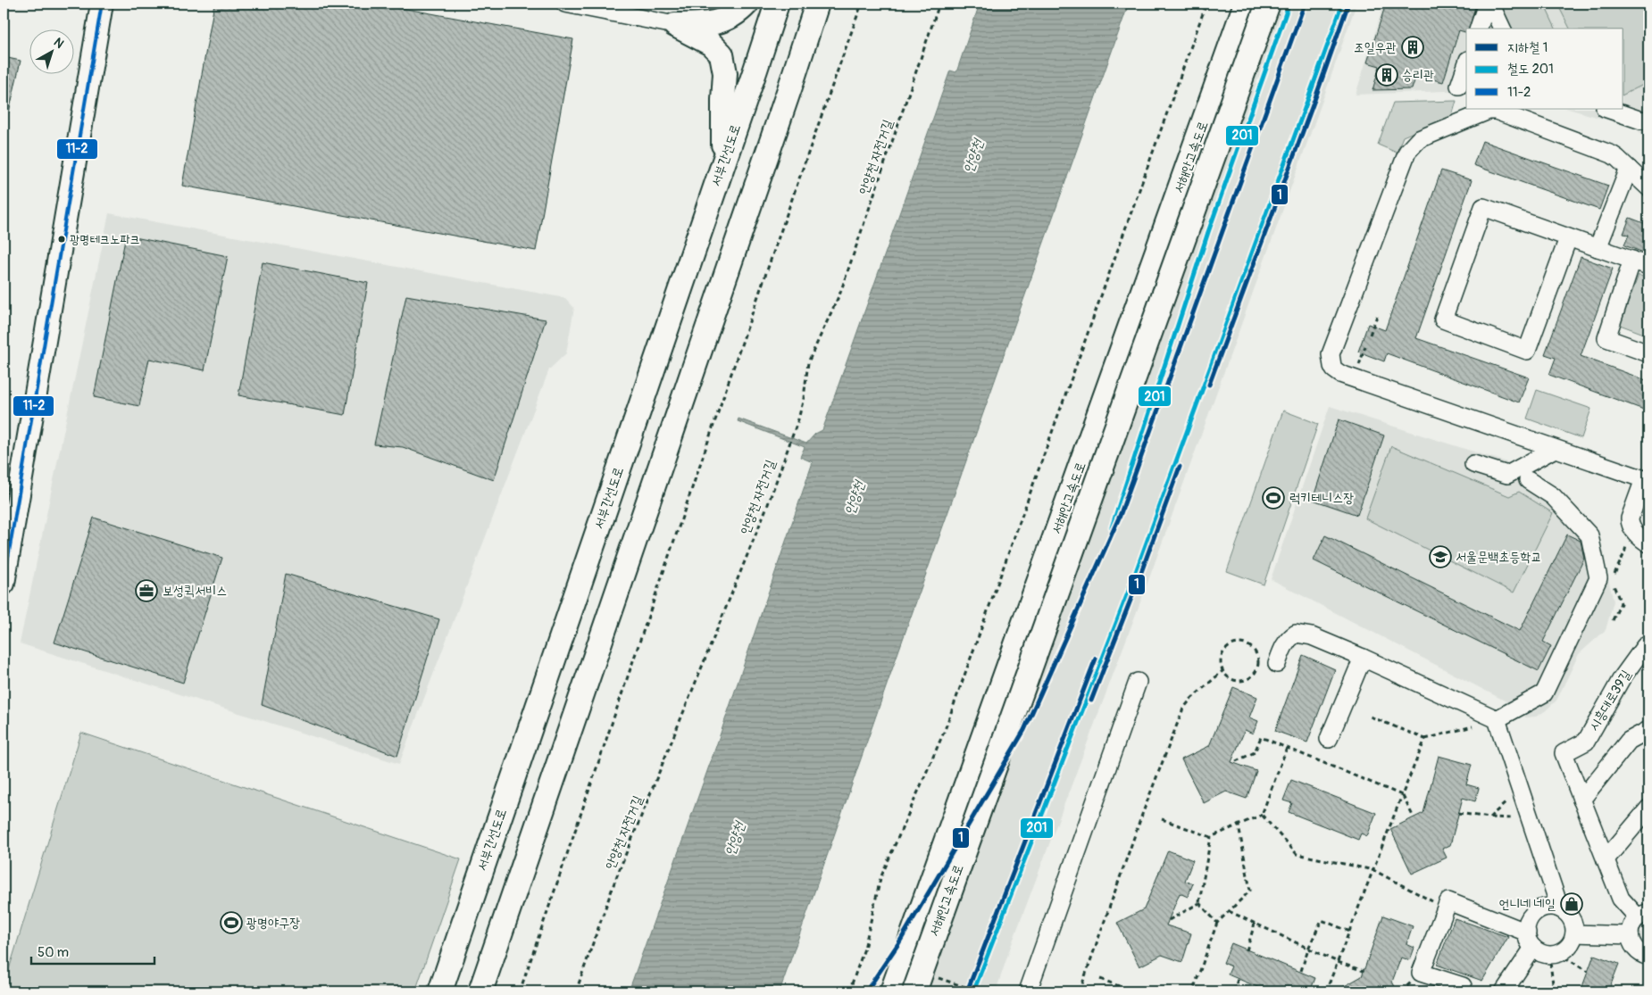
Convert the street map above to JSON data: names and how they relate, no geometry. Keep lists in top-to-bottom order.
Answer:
{
  "streets": {
    "highway": ["서부간선도로", "서해안고속도로"],
    "street": ["시흥대로39길"],
    "path": ["안양천 자전거길"]
  },
  "water": ["안양천"],
  "places": {
    "building": ["조일우관", "승리관"],
    "other": ["광명테크노파크"],
    "sports": ["럭키테니스장", "광명야구장"],
    "school or university": ["서울문백초등학교"],
    "office": ["보성퀵서비스"],
    "shop": ["언니네 네일"]
  },
  "lines": ["metro line 1", "transit line 11-2", "rail line 201"],
  "legend": ["지하철 1", "철도 201", "11-2"],
  "scale_bar": "50 m",
  "north": "top right"
}
